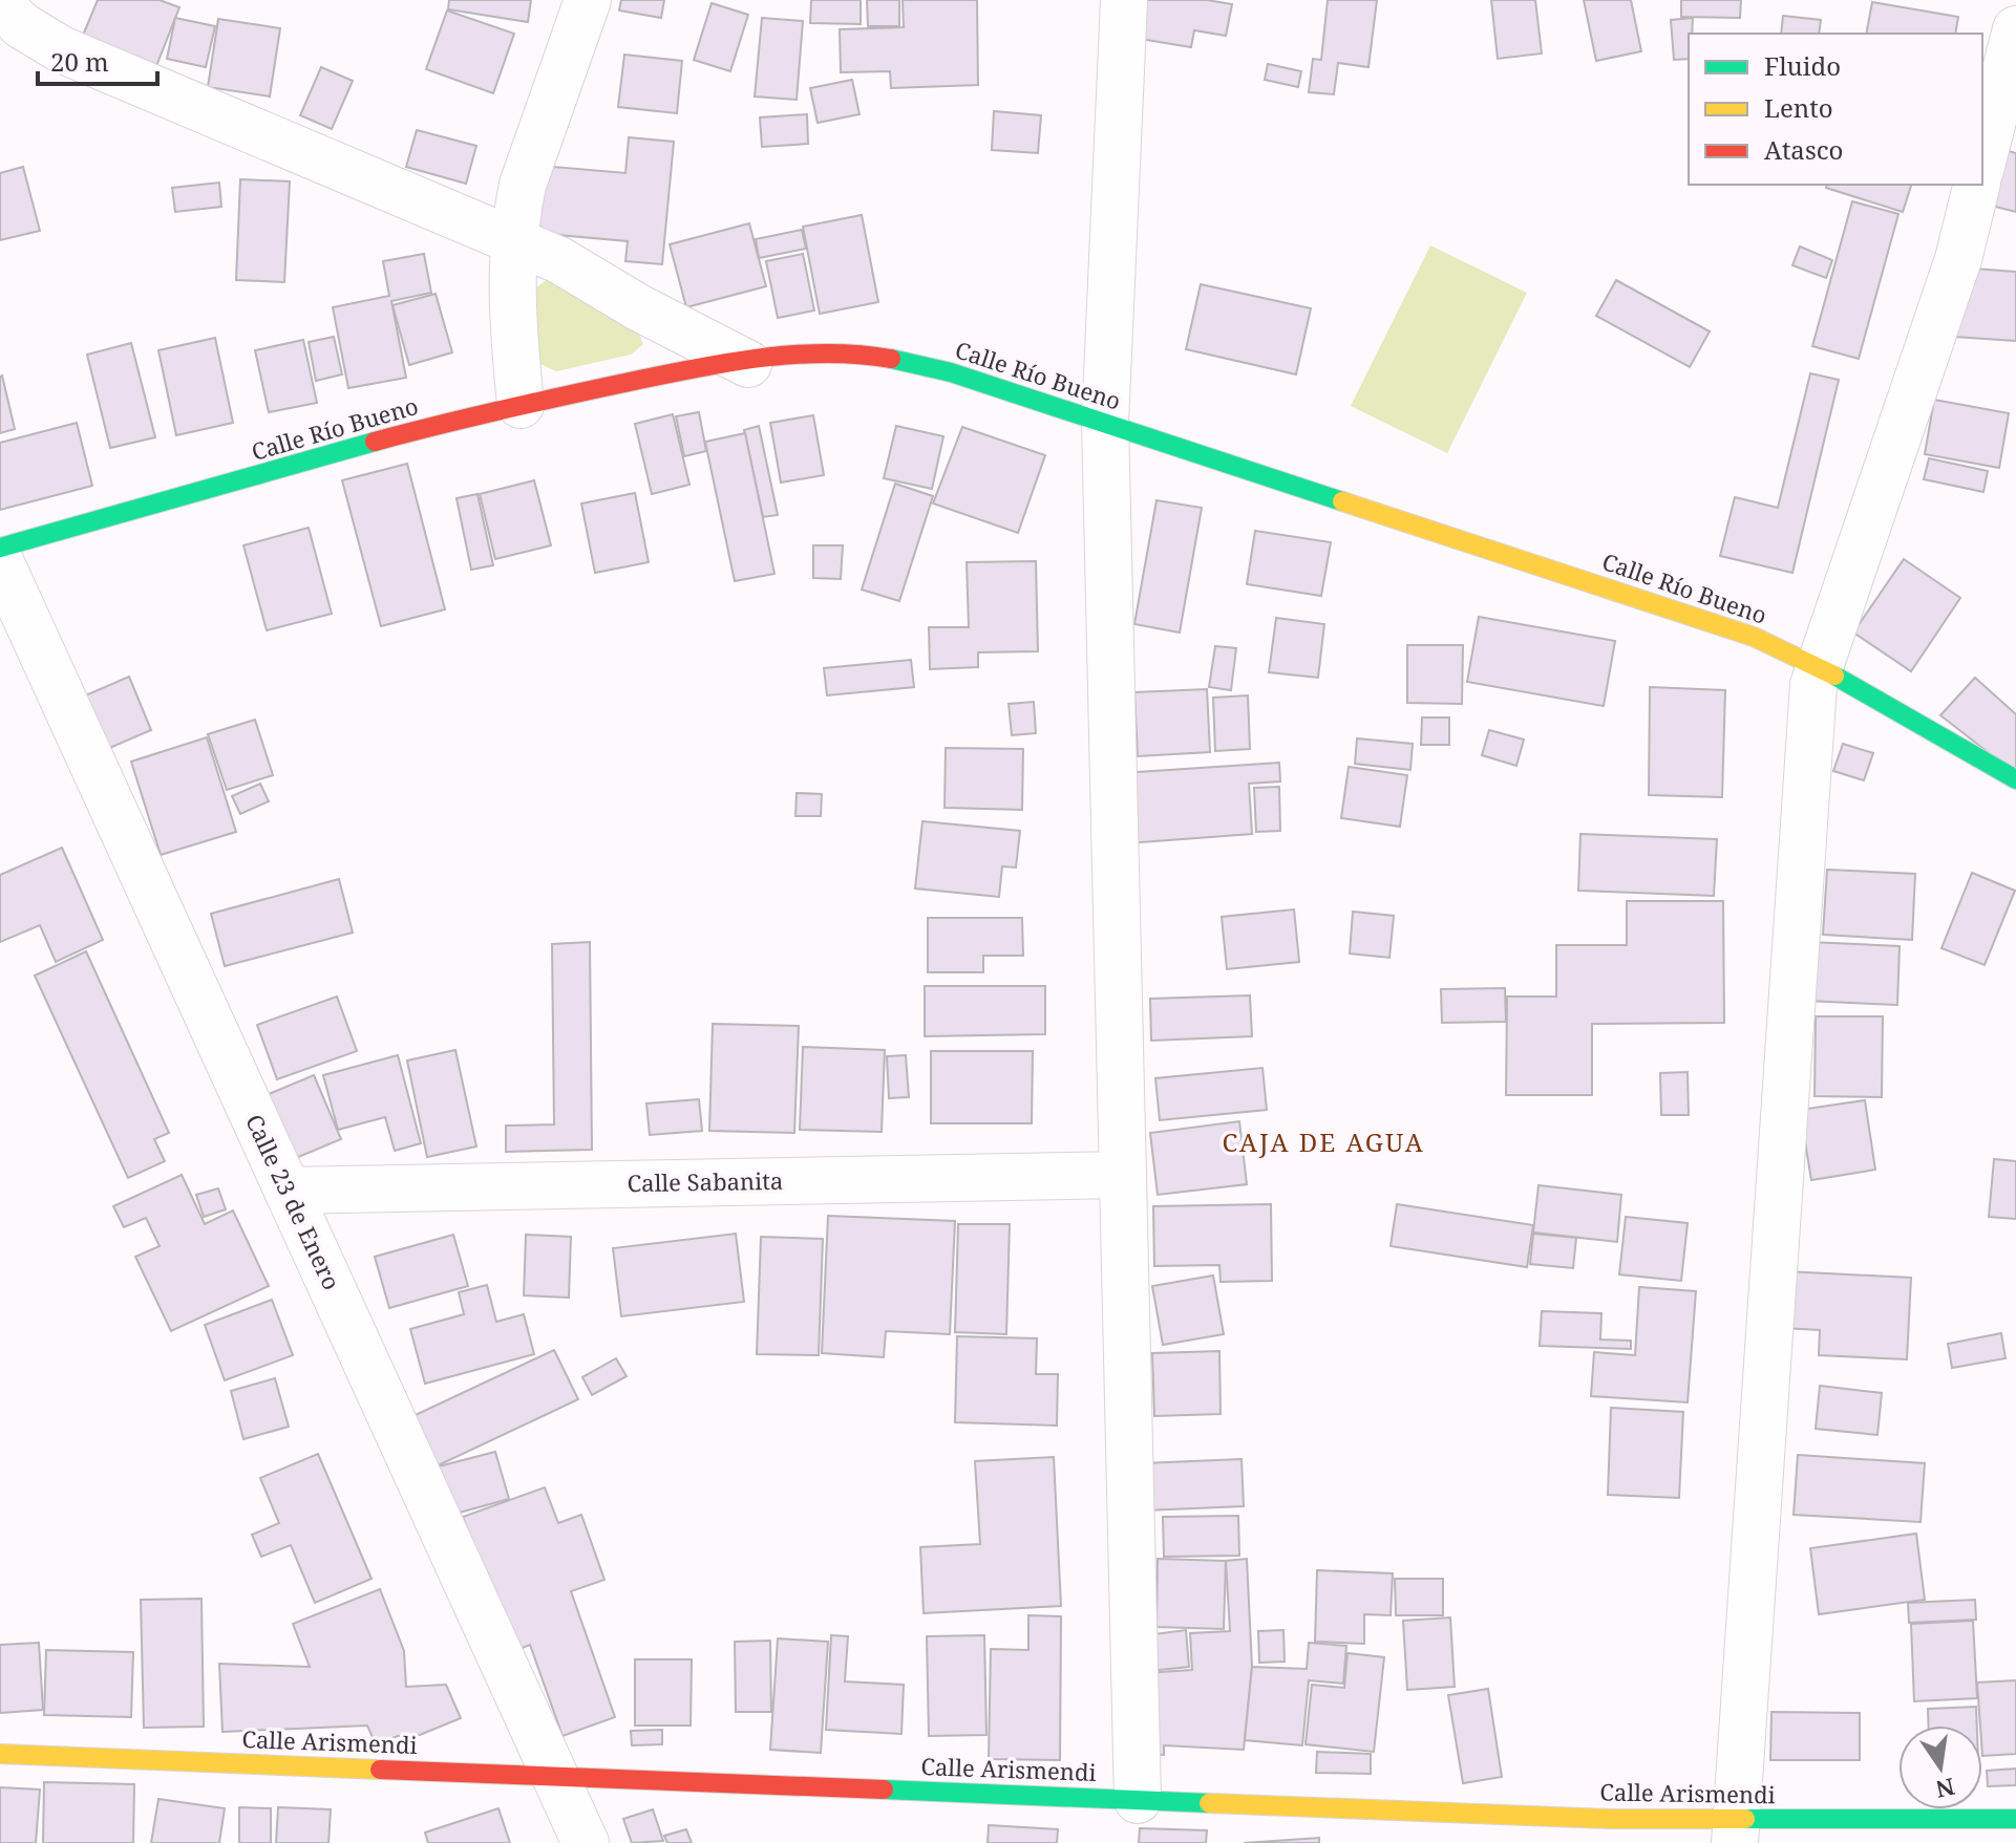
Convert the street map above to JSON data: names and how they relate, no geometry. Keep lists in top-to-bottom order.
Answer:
{
  "streets": {
    "street": [
      "Calle Río Bueno",
      "Calle Sabanita",
      "Calle 23 de Enero",
      "Calle Arismendi"
    ]
  },
  "crossings": [
    ["Calle Sabanita", "Calle 23 de Enero"],
    ["Calle 23 de Enero", "Calle Arismendi"]
  ],
  "districts": ["CAJA DE AGUA"],
  "legend": ["Fluido", "Lento", "Atasco"],
  "scale_bar": "20 m",
  "north": "bottom"
}
